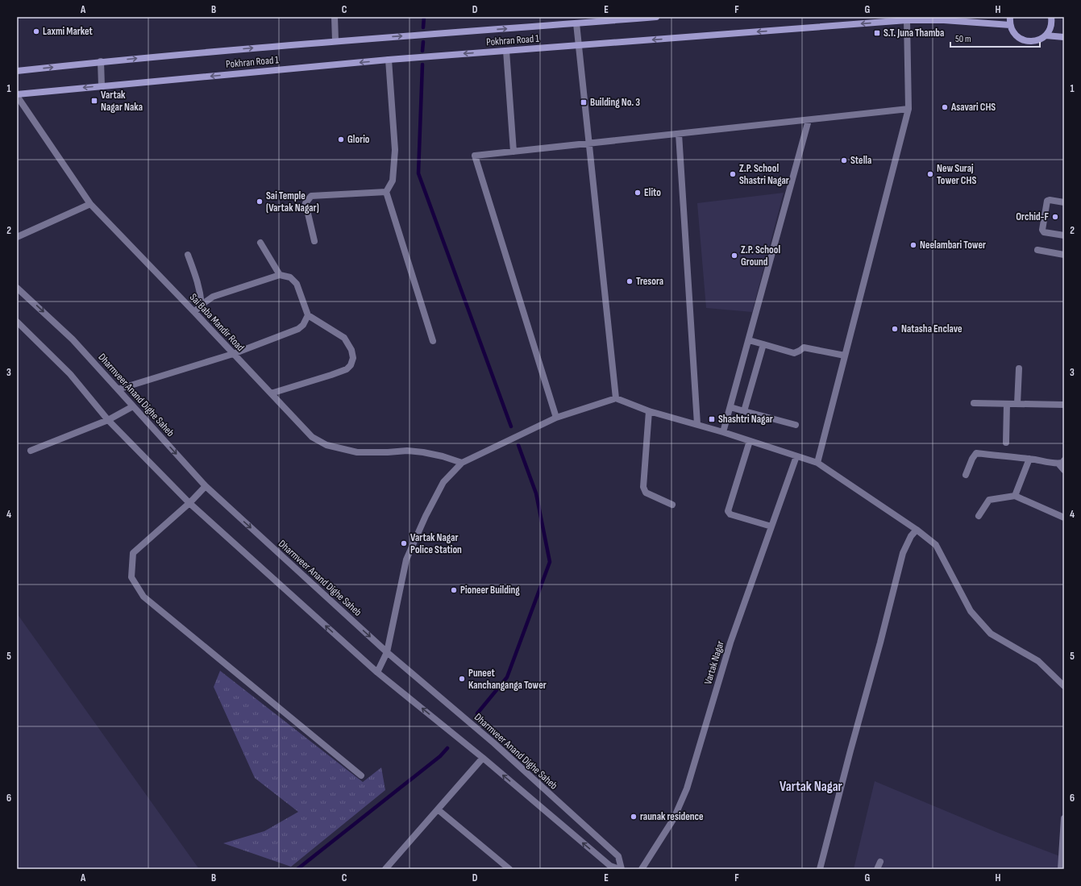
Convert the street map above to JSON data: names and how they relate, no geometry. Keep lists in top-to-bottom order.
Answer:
{
  "streets": {
    "main road": ["Pokhran Road 1"],
    "street": ["Sai Baba Mandir Road", "Dharmveer Anand Dighe Saheb", "Vartak Nagar"]
  },
  "crossings": [
    ["Pokhran Road 1", "Sai Baba Mandir Road"]
  ],
  "districts": ["Vartak Nagar"],
  "places": {
    "other": [
      "Laxmi Market",
      "Asavari CHS",
      "Glorio",
      "Stella",
      "Z.P. School Shastri Nagar",
      "New Suraj Tower CHS",
      "Elito",
      "Sai Temple (Vartak Nagar)",
      "Orchid-F",
      "Neelambari Tower",
      "Z.P. School Ground",
      "Tresora",
      "Natasha Enclave",
      "Vartak Nagar Police Station",
      "Pioneer Building",
      "Puneet Kanchanganga Tower",
      "raunak residence"
    ],
    "transit": [
      "S.T. Juna Thamba",
      "Vartak Nagar Naka",
      "Building No. 3",
      "Shashtri Nagar"
    ]
  },
  "scale_bar": "50 m",
  "grid": {
    "columns": [
      "A",
      "B",
      "C",
      "D",
      "E",
      "F",
      "G",
      "H"
    ],
    "rows": [
      "1",
      "2",
      "3",
      "4",
      "5",
      "6"
    ]
  }
}
